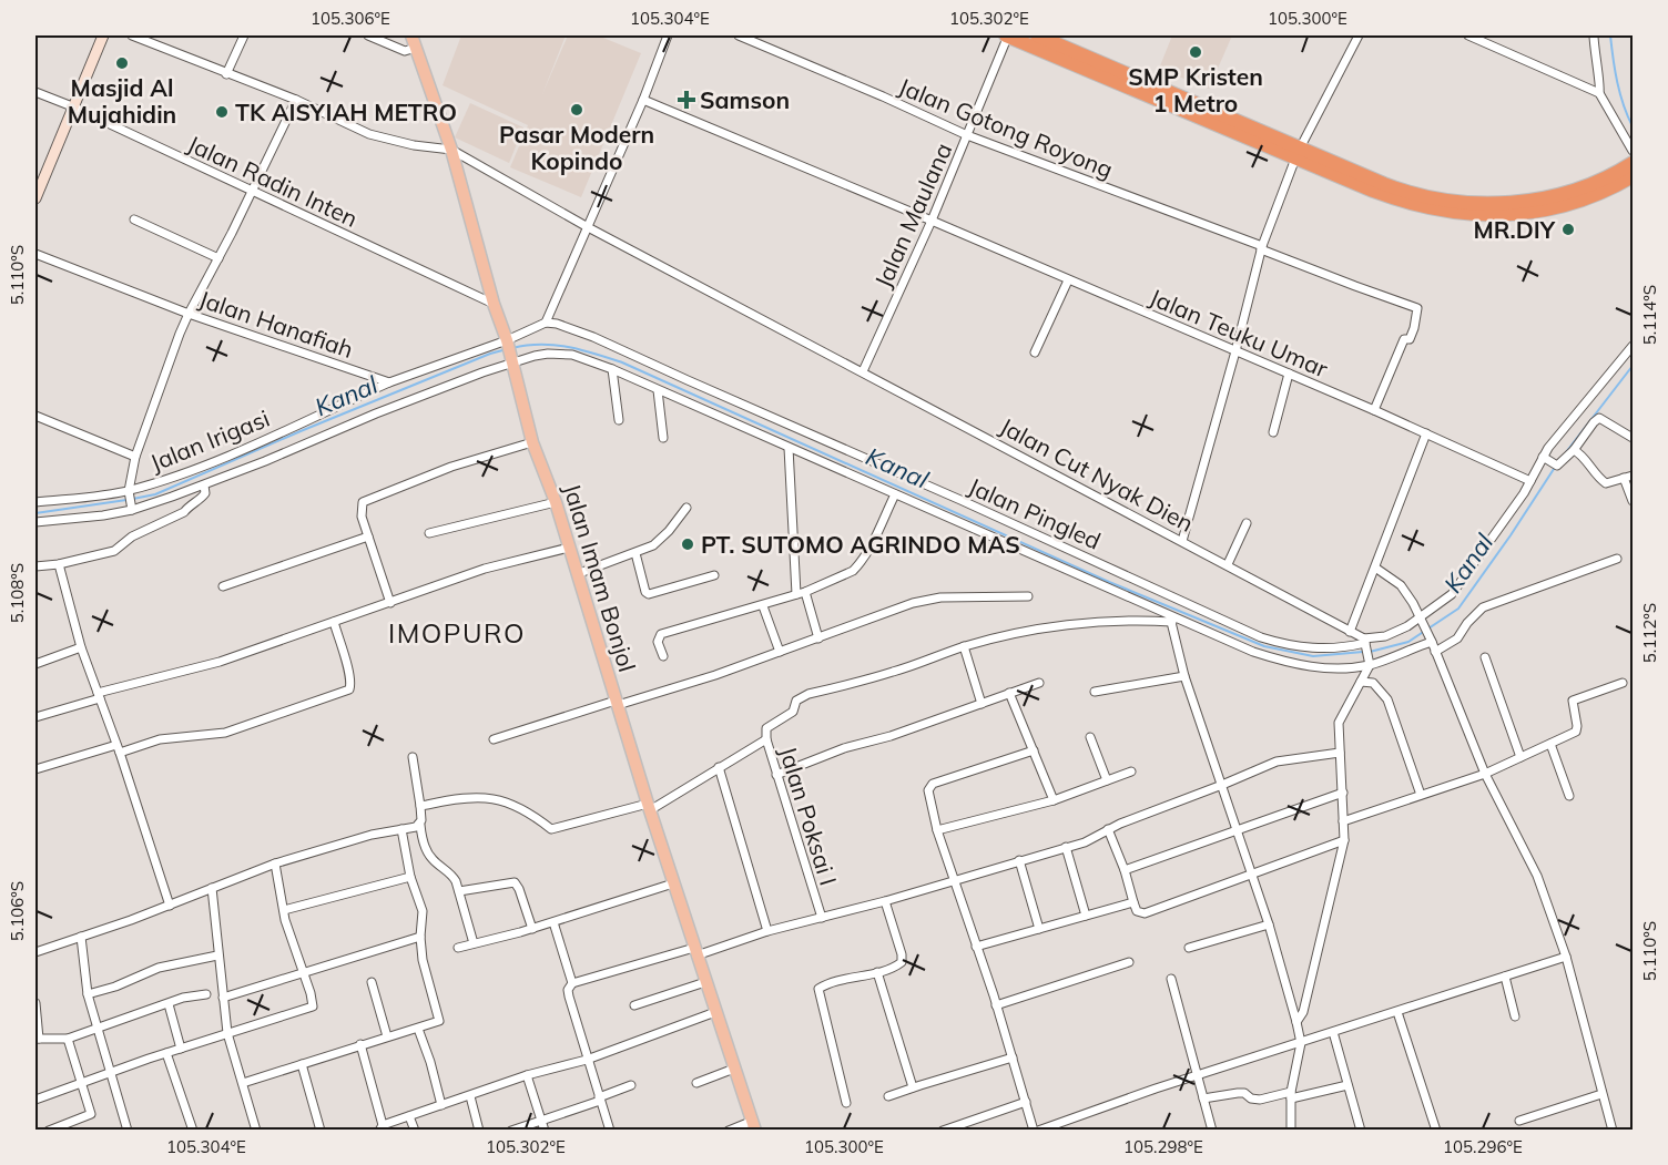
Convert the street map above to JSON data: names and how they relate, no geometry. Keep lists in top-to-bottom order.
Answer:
{
  "streets": {
    "main road": ["Jalan Imam Bonjol"],
    "street": [
      "Jalan Gotong Royong",
      "Jalan Radin Inten",
      "Jalan Maulana",
      "Jalan Hanafiah",
      "Jalan Teuku Umar",
      "Jalan Irigasi",
      "Jalan Cut Nyak Dien",
      "Jalan Pingled",
      "Jalan Poksai I"
    ]
  },
  "crossings": [
    ["Jalan Gotong Royong", "Jalan Maulana"],
    ["Jalan Gotong Royong", "Jalan Teuku Umar"],
    ["Jalan Radin Inten", "Jalan Imam Bonjol"],
    ["Jalan Maulana", "Jalan Teuku Umar"],
    ["Jalan Maulana", "Jalan Cut Nyak Dien"],
    ["Jalan Hanafiah", "Jalan Irigasi"],
    ["Jalan Cut Nyak Dien", "Jalan Pingled"],
    ["Jalan Cut Nyak Dien", "Jalan Imam Bonjol"],
    ["Jalan Imam Bonjol", "Jalan Poksai I"]
  ],
  "districts": ["IMOPURO"],
  "water": ["Kanal"],
  "places": {
    "other": [
      "SMP Kristen 1 Metro",
      "Masjid Al Mujahidin",
      "Pasar Modern Kopindo",
      "TK AISYIAH METRO",
      "MR.DIY",
      "PT. SUTOMO AGRINDO MAS"
    ],
    "health": ["Samson"]
  },
  "coordinates": [
    "105.306°E",
    "105.304°E",
    "105.302°E",
    "105.300°E",
    "5.110°S",
    "5.114°S",
    "5.108°S",
    "5.112°S",
    "5.106°S",
    "105.298°E",
    "105.296°E"
  ]
}
